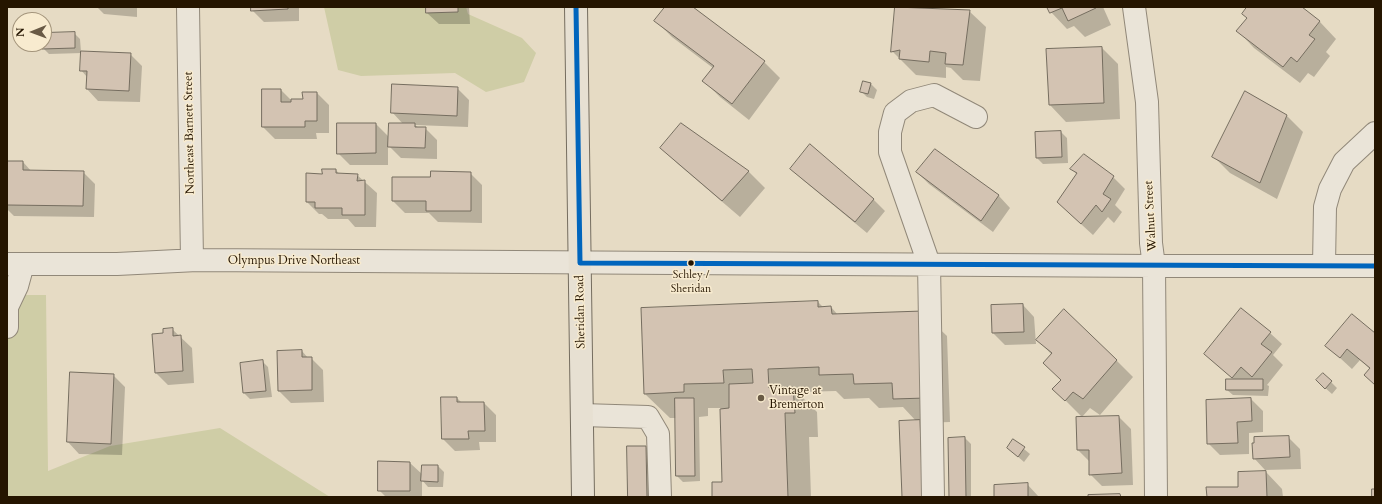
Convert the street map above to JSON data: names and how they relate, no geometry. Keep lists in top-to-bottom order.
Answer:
{
  "streets": {
    "main road": ["Sheridan Road"],
    "street": ["Northeast Barnett Street", "Walnut Street", "Olympus Drive Northeast"]
  },
  "crossings": [
    ["Northeast Barnett Street", "Olympus Drive Northeast"],
    ["Walnut Street", "Olympus Drive Northeast"],
    ["Olympus Drive Northeast", "Sheridan Road"]
  ],
  "places": ["Schley / Sheridan", "Vintage at Bremerton"],
  "north": "left"
}
